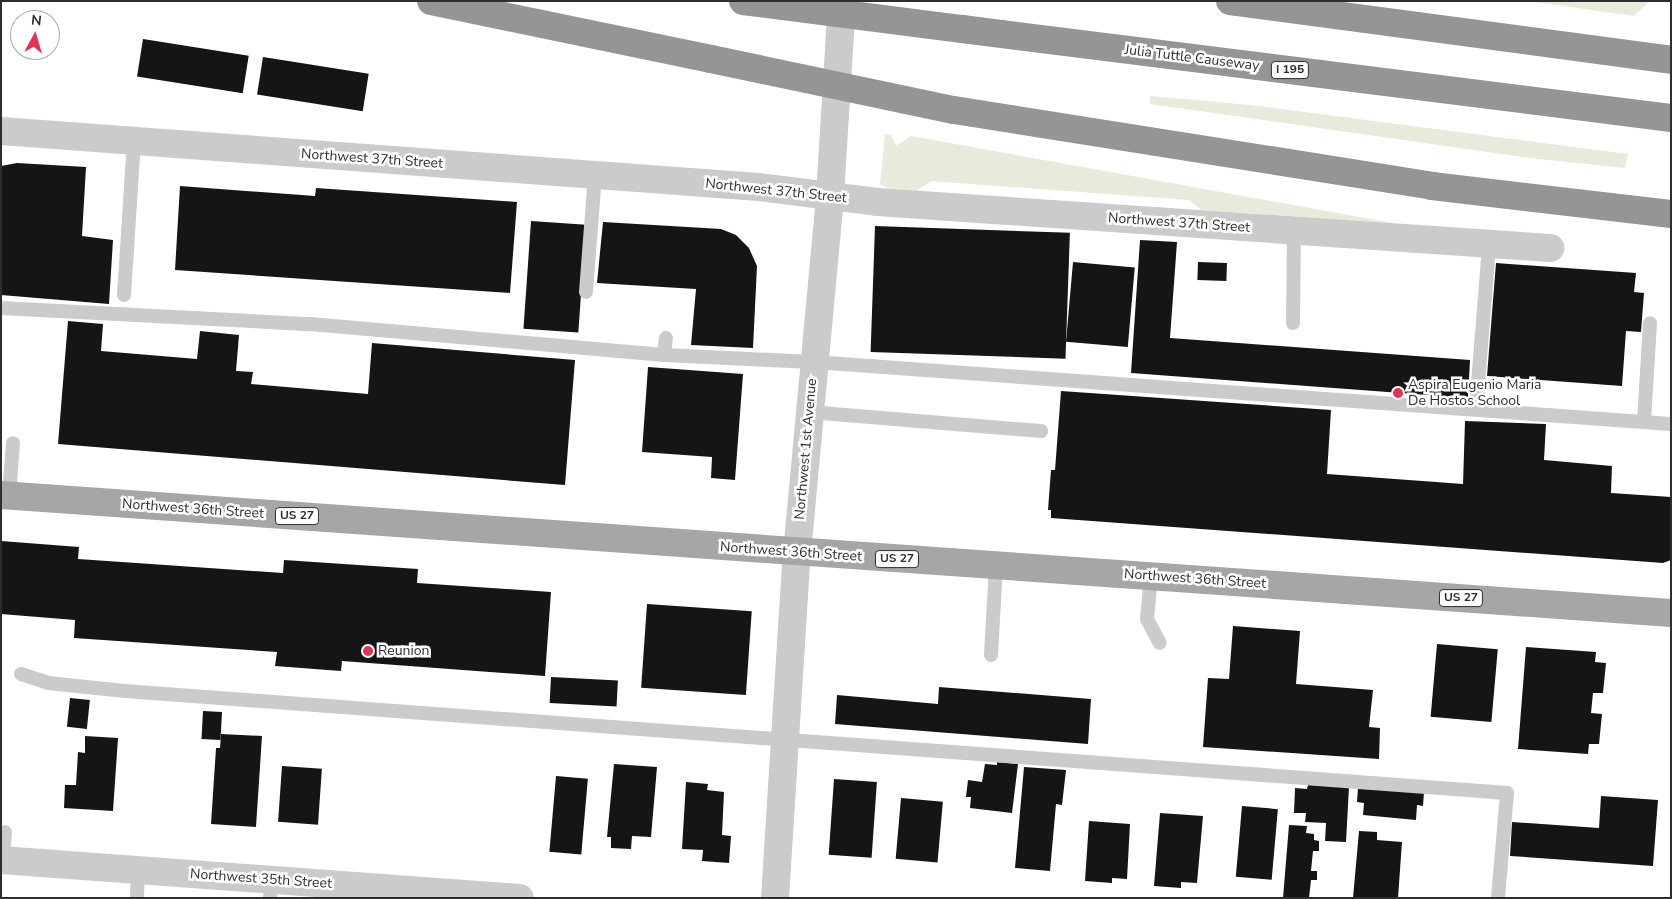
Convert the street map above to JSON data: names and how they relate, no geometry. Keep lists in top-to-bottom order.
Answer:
{
  "streets": {
    "highway": ["Julia Tuttle Causeway", "I 195"],
    "main road": ["Northwest 36th Street", "US 27"],
    "street": ["Northwest 37th Street", "Northwest 1st Avenue", "Northwest 35th Street"]
  },
  "crossings": [
    ["Northwest 37th Street", "Northwest 1st Avenue"],
    ["Northwest 1st Avenue", "Northwest 36th Street"]
  ],
  "places": ["Aspira Eugenio Maria De Hostos School", "Reunion"],
  "north": "top"
}
